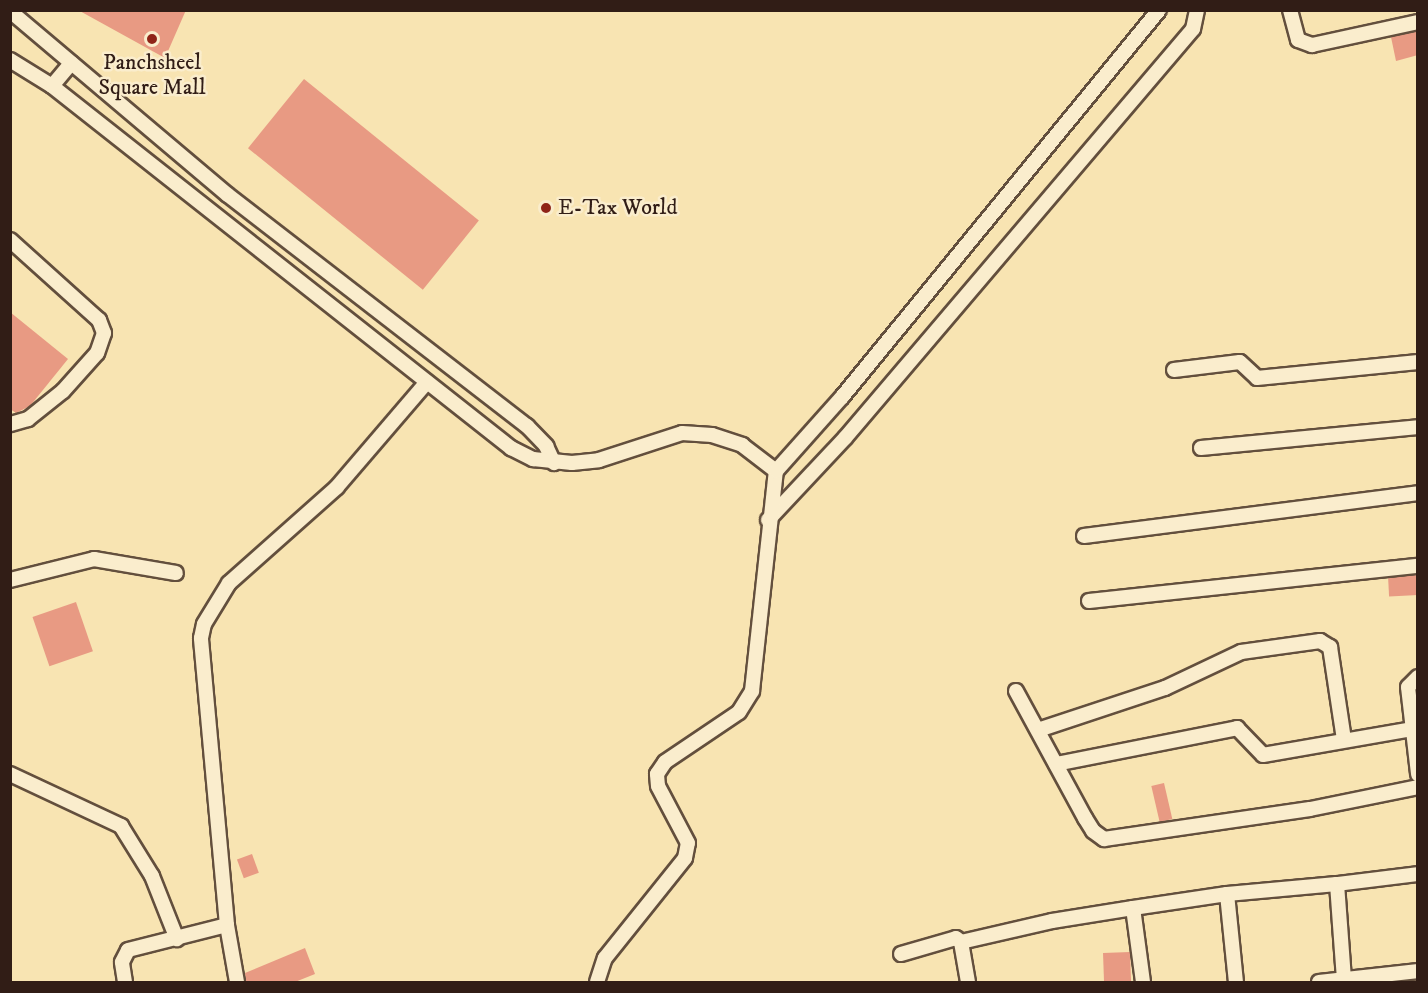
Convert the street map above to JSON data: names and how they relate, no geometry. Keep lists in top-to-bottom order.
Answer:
{
  "places": ["Panchsheel Square Mall", "E-Tax World"]
}
